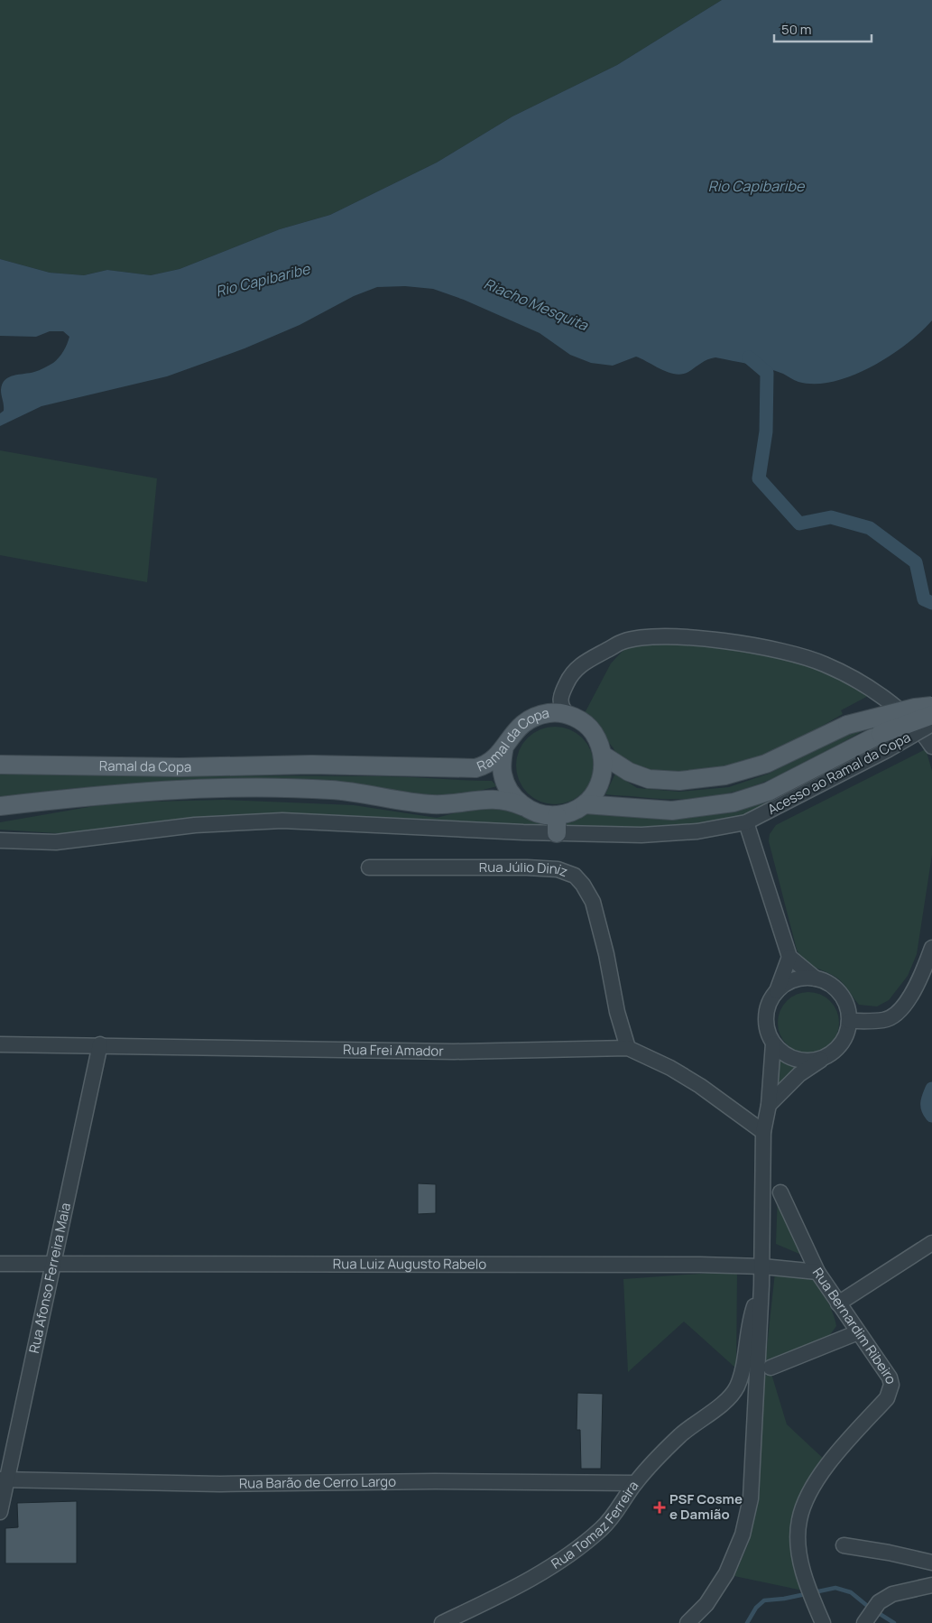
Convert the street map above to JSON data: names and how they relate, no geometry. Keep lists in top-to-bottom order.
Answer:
{
  "streets": {
    "main road": ["Ramal da Copa"],
    "street": [
      "Acesso ao Ramal da Copa",
      "Rua Júlio Diniz",
      "Rua Frei Amador",
      "Rua Luiz Augusto Rabelo",
      "Rua Afonso Ferreira Maia",
      "Rua Bernardim Ribeiro",
      "Rua Barão de Cerro Largo",
      "Rua Tomaz Ferreira"
    ]
  },
  "crossings": [
    ["Rua Júlio Diniz", "Rua Frei Amador"],
    ["Rua Frei Amador", "Rua Afonso Ferreira Maia"],
    ["Rua Luiz Augusto Rabelo", "Rua Afonso Ferreira Maia"],
    ["Rua Luiz Augusto Rabelo", "Rua Bernardim Ribeiro"],
    ["Rua Afonso Ferreira Maia", "Rua Barão de Cerro Largo"],
    ["Rua Barão de Cerro Largo", "Rua Tomaz Ferreira"]
  ],
  "water": ["Rio Capibaribe", "Riacho Mesquita"],
  "places": {
    "health": ["PSF Cosme e Damião"]
  },
  "scale_bar": "50 m"
}
